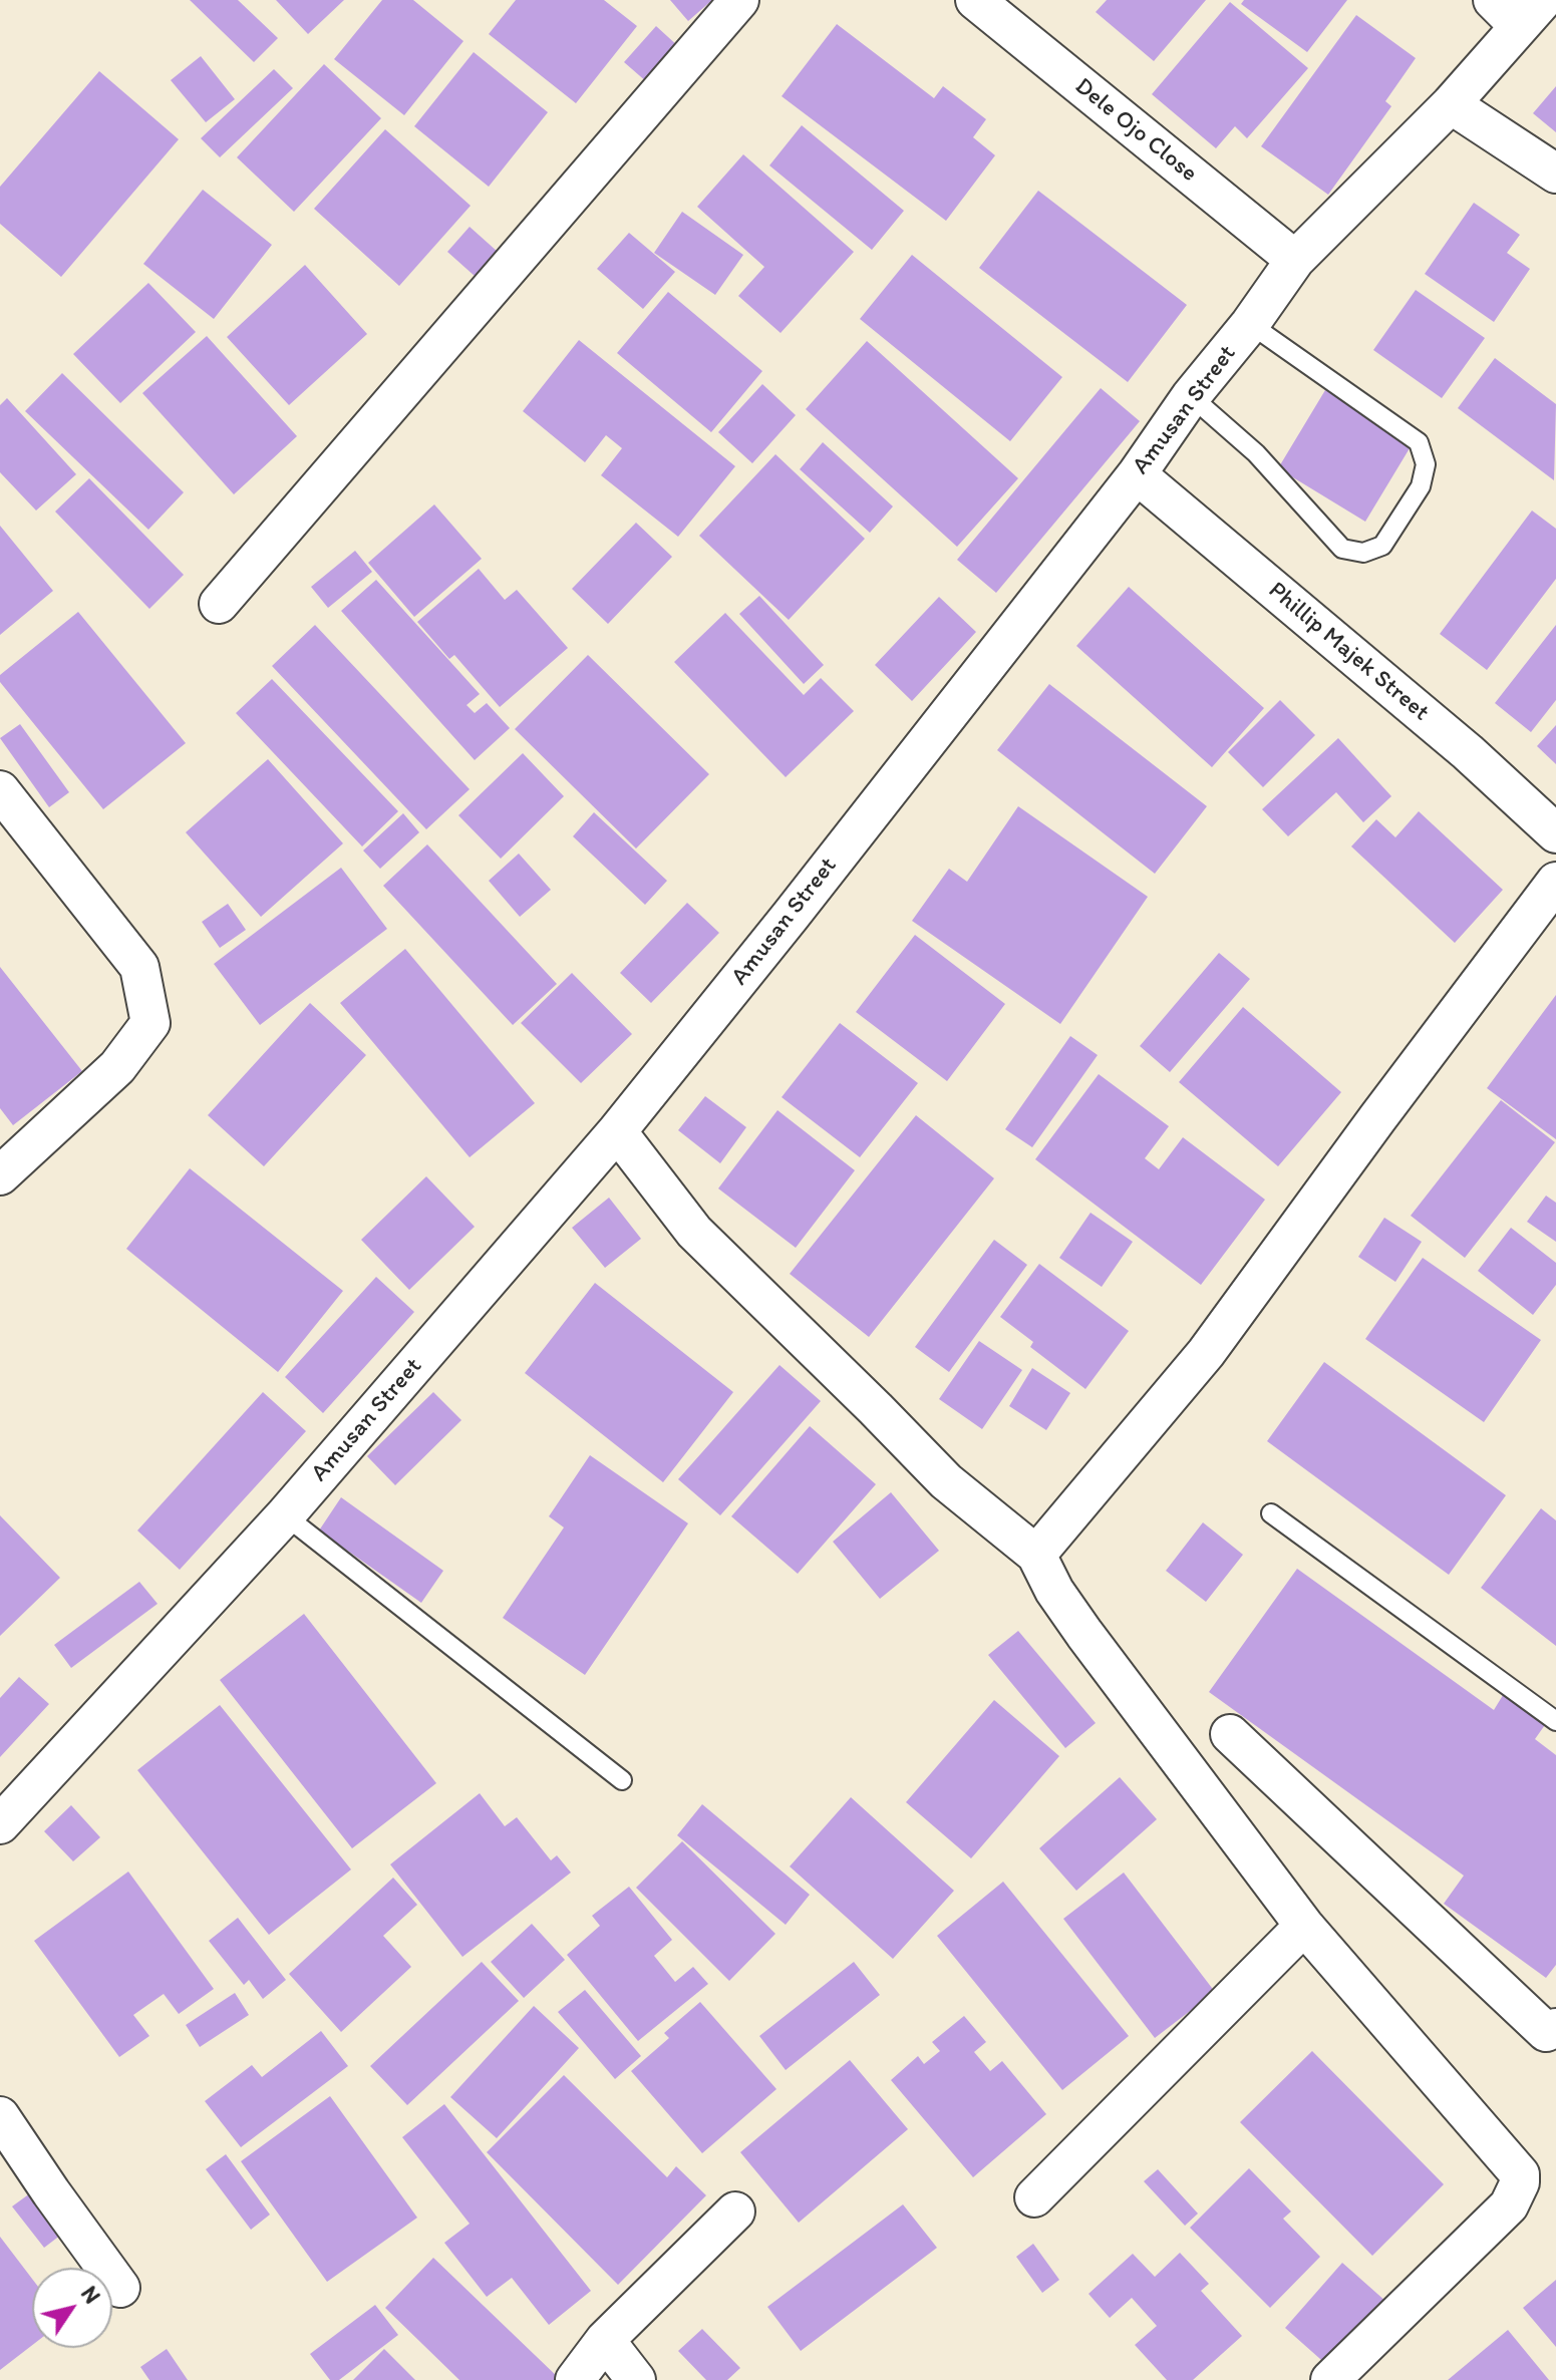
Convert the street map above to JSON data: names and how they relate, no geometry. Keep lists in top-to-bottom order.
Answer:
{
  "streets": {
    "street": ["Dele Ojo Close", "Amusan Street", "Phillip Majek Street"]
  },
  "crossings": [
    ["Dele Ojo Close", "Amusan Street"],
    ["Amusan Street", "Phillip Majek Street"]
  ],
  "north": "top right"
}
